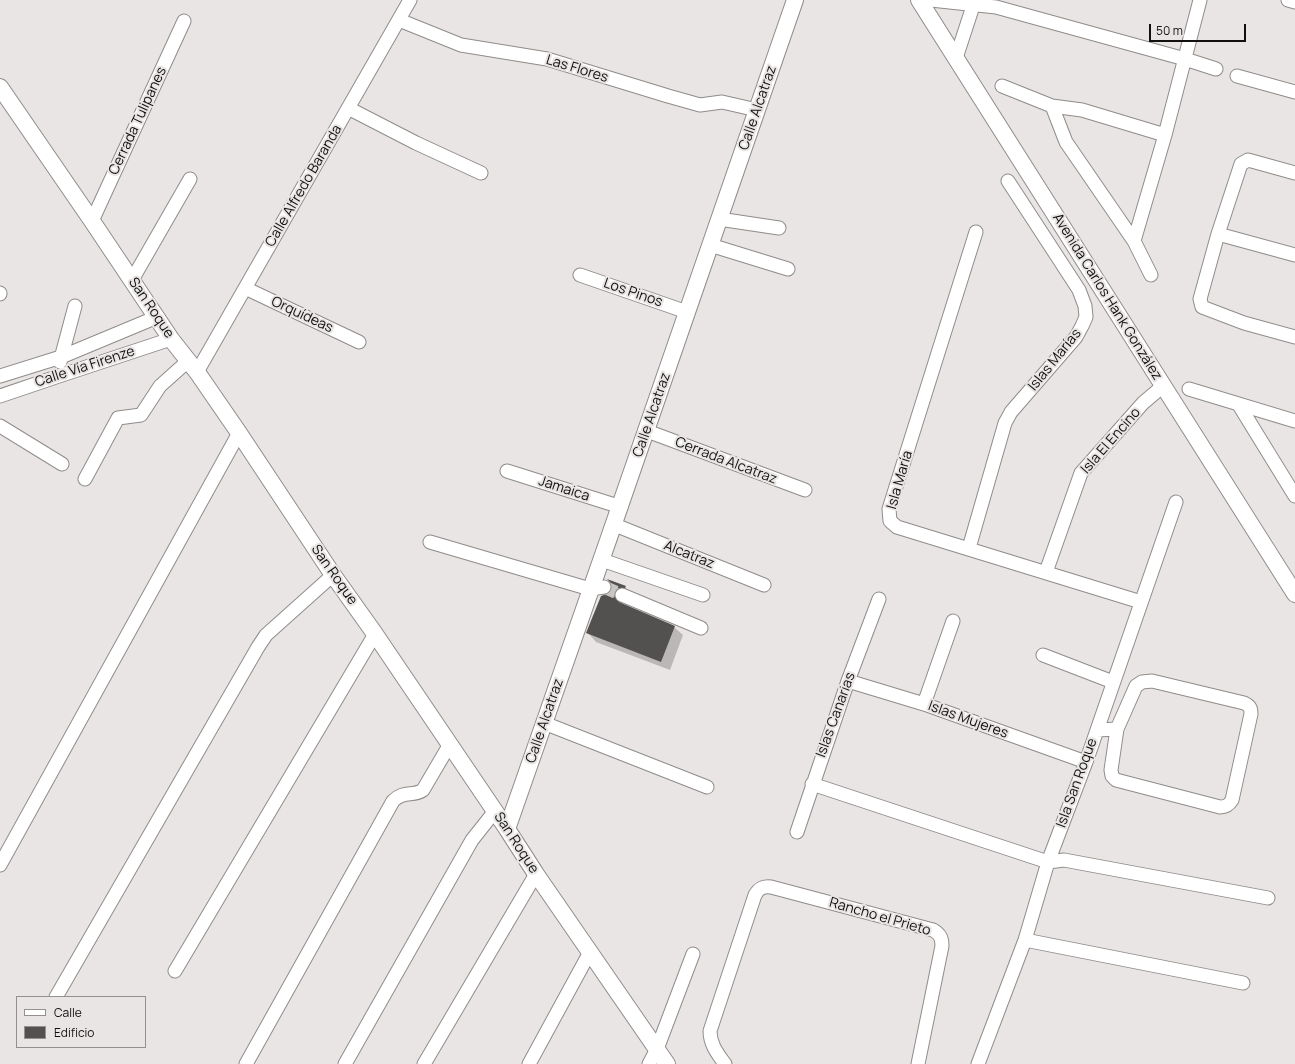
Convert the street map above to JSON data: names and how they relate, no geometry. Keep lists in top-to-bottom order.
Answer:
{
  "streets": {
    "main road": ["Calle Alcatraz", "Avenida Carlos Hank González", "San Roque"],
    "street": [
      "Las Flores",
      "Cerrada Tulipanes",
      "Calle Alfredo Baranda",
      "Los Pinos",
      "Orquídeas",
      "Islas Marías",
      "Calle Vía Firenze",
      "Isla El Encino",
      "Cerrada Alcatraz",
      "Isla María",
      "Jamaica",
      "Alcatraz",
      "Islas Canarias",
      "Islas Mujeres",
      "Isla San Roque",
      "Rancho el Prieto"
    ]
  },
  "crossings": [
    ["Las Flores", "Calle Alcatraz"],
    ["Las Flores", "Calle Alfredo Baranda"],
    ["Calle Alcatraz", "Los Pinos"],
    ["Calle Alcatraz", "San Roque"],
    ["Calle Alcatraz", "Cerrada Alcatraz"],
    ["Calle Alcatraz", "Jamaica"],
    ["Calle Alcatraz", "Alcatraz"],
    ["Cerrada Tulipanes", "San Roque"],
    ["Calle Alfredo Baranda", "San Roque"],
    ["Calle Alfredo Baranda", "Orquídeas"],
    ["Avenida Carlos Hank González", "Isla El Encino"],
    ["San Roque", "Calle Vía Firenze"],
    ["Islas Marías", "Isla María"],
    ["Isla El Encino", "Isla María"],
    ["Isla María", "Isla San Roque"],
    ["Islas Canarias", "Islas Mujeres"],
    ["Islas Mujeres", "Isla San Roque"]
  ],
  "legend": ["Calle", "Edificio"],
  "scale_bar": "50 m"
}
